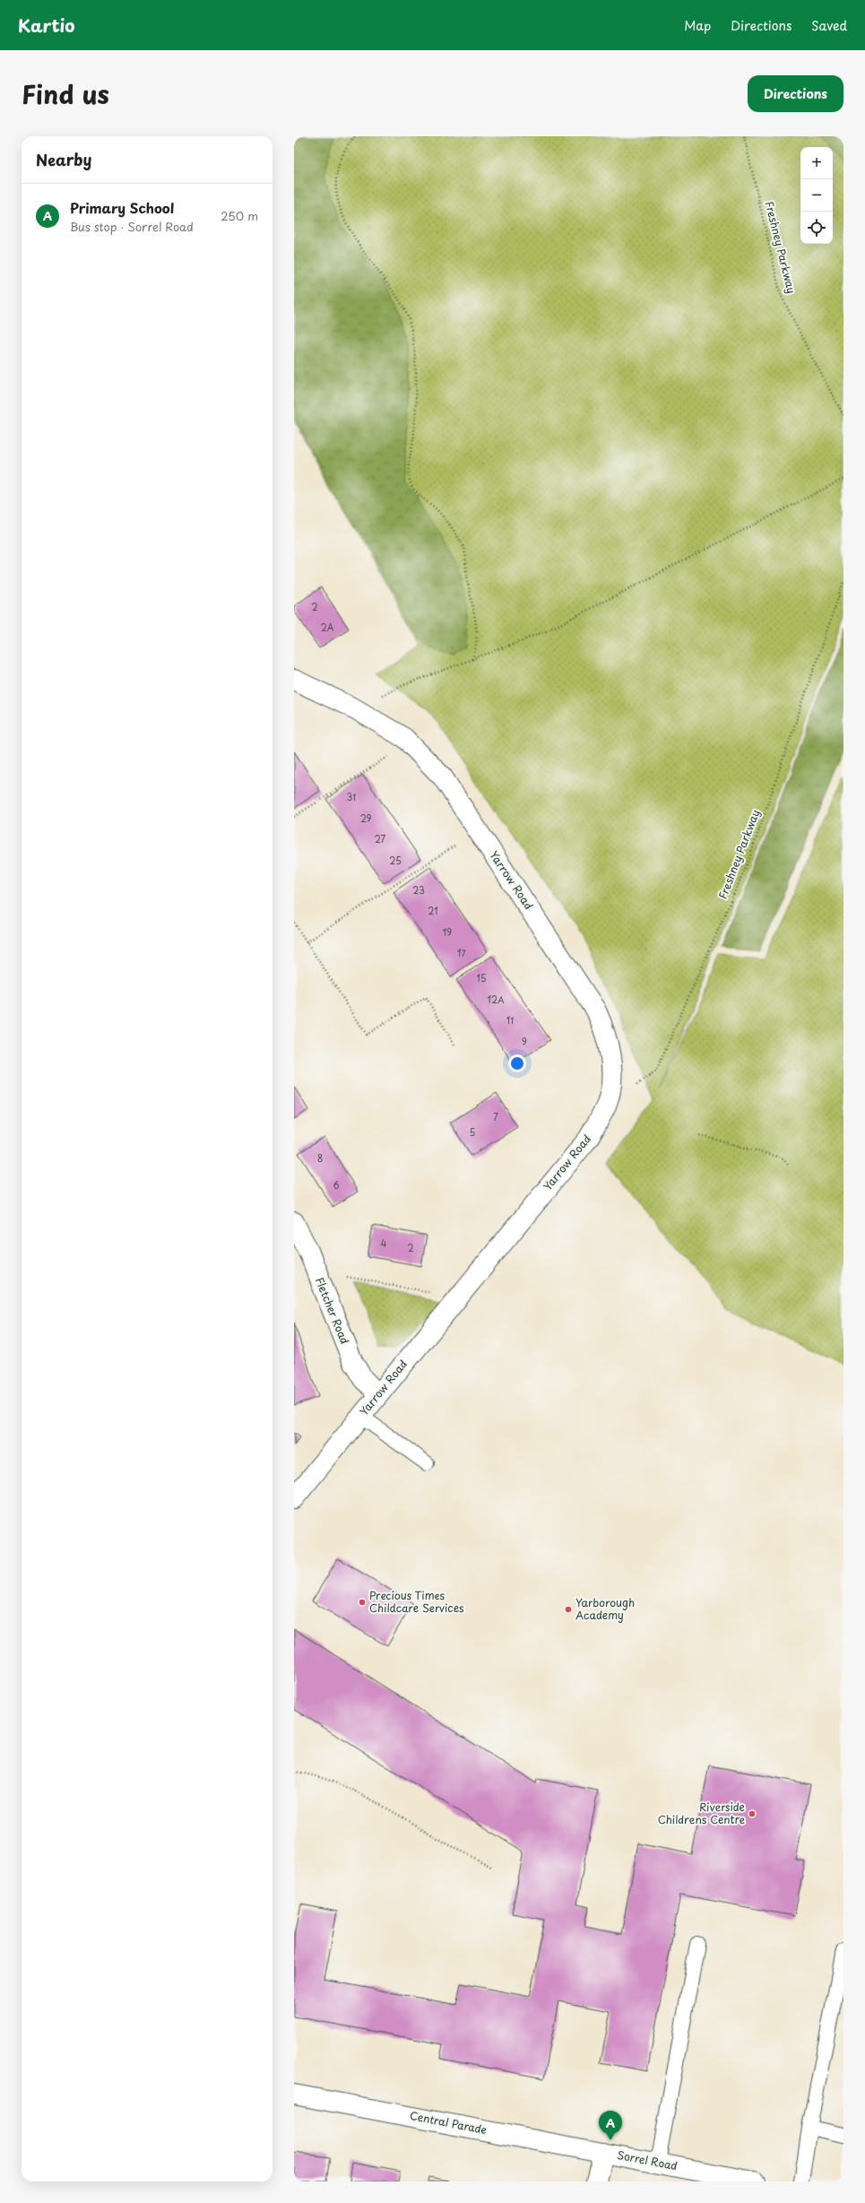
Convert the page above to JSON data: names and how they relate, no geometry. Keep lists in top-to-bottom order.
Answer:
{
  "streets": {
    "street": [
      "Yarrow Road",
      "Fletcher Road",
      "Central Parade",
      "Sorrel Road"
    ],
    "path": ["Freshney Parkway"]
  },
  "crossings": [
    ["Freshney Parkway", "Yarrow Road"],
    ["Yarrow Road", "Fletcher Road"],
    ["Central Parade", "Sorrel Road"]
  ],
  "places": ["Precious Times Childcare Services", "Yarborough Academy", "Riverside Childrens Centre"],
  "house_numbers": [
    "2",
    "2A",
    "31",
    "29",
    "27",
    "25",
    "23",
    "21",
    "19",
    "17",
    "15",
    "12A",
    "11",
    "9",
    "7",
    "5",
    "8",
    "6",
    "4",
    "2"
  ],
  "page": {
    "header": "Kartio",
    "nav": ["Map", "Directions", "Saved"],
    "title": "Find us",
    "buttons": "Directions",
    "heading": "Nearby",
    "map_buttons": ["+", "−"],
    "list": [
      {
        "mark": "A",
        "name": "Primary School",
        "note": "Bus stop · Sorrel Road",
        "value": "250 m"
      }
    ],
    "pins": "A"
  }
}
